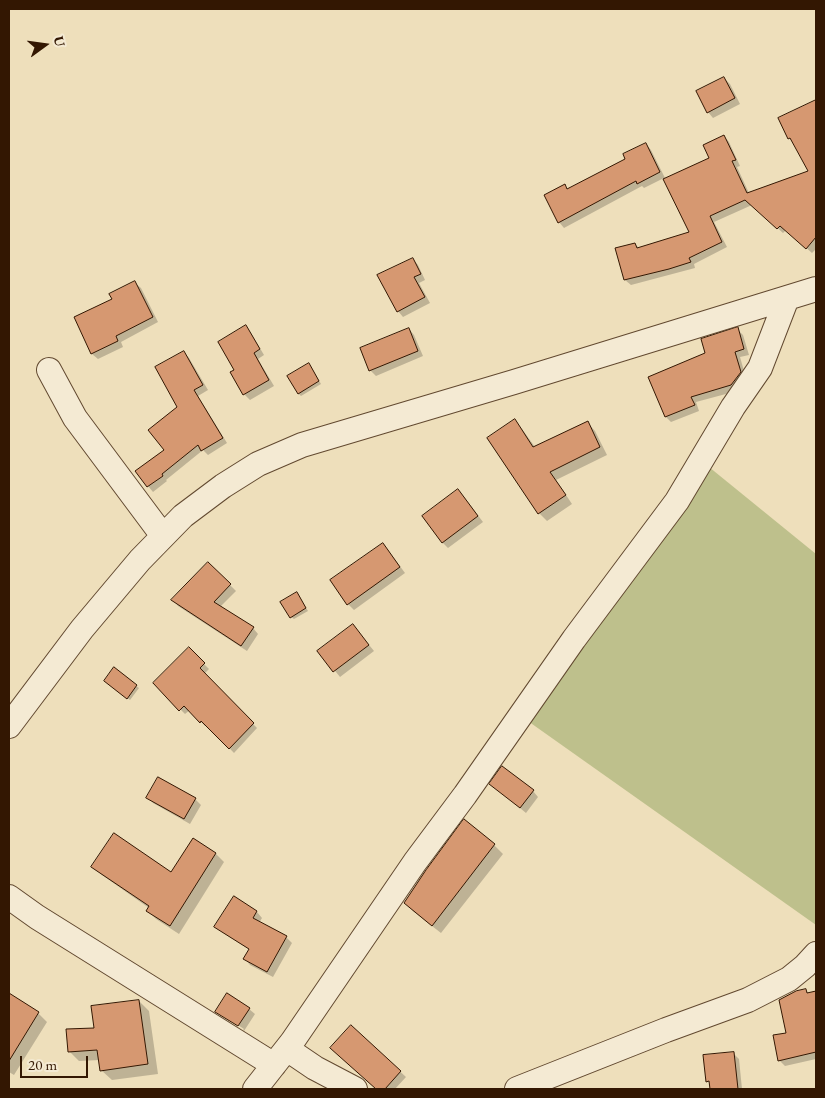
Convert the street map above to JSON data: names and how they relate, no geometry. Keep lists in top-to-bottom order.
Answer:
{
  "scale_bar": "20 m",
  "north": "right"
}
